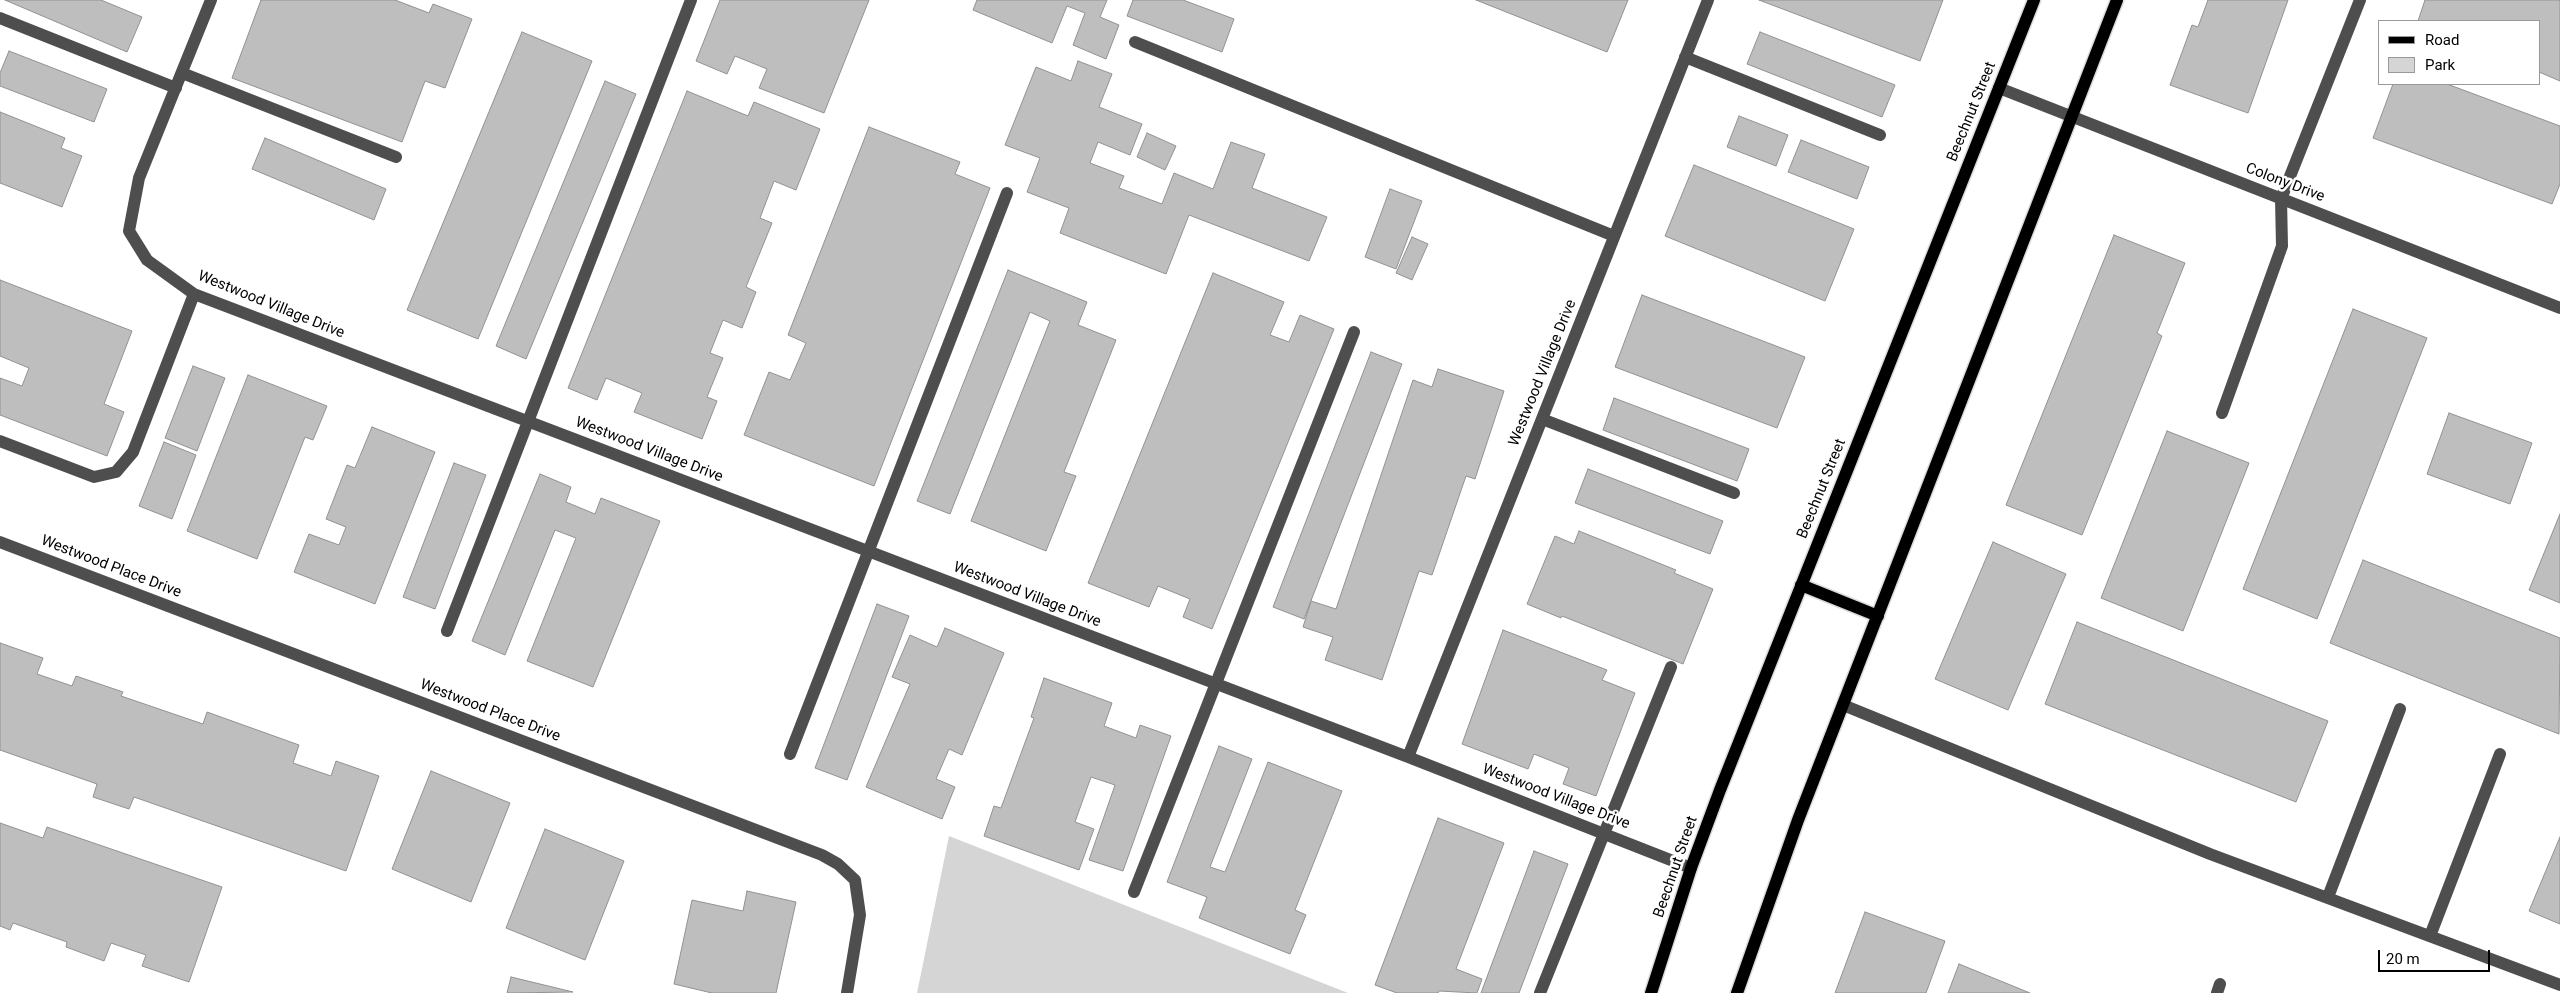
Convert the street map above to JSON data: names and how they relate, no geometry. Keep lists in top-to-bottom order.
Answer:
{
  "streets": {
    "main road": ["Beechnut Street"],
    "street": ["Colony Drive", "Westwood Village Drive", "Westwood Place Drive"]
  },
  "crossings": [
    ["Beechnut Street", "Colony Drive"],
    ["Beechnut Street", "Westwood Village Drive"]
  ],
  "legend": ["Road", "Park"],
  "scale_bar": "20 m"
}
